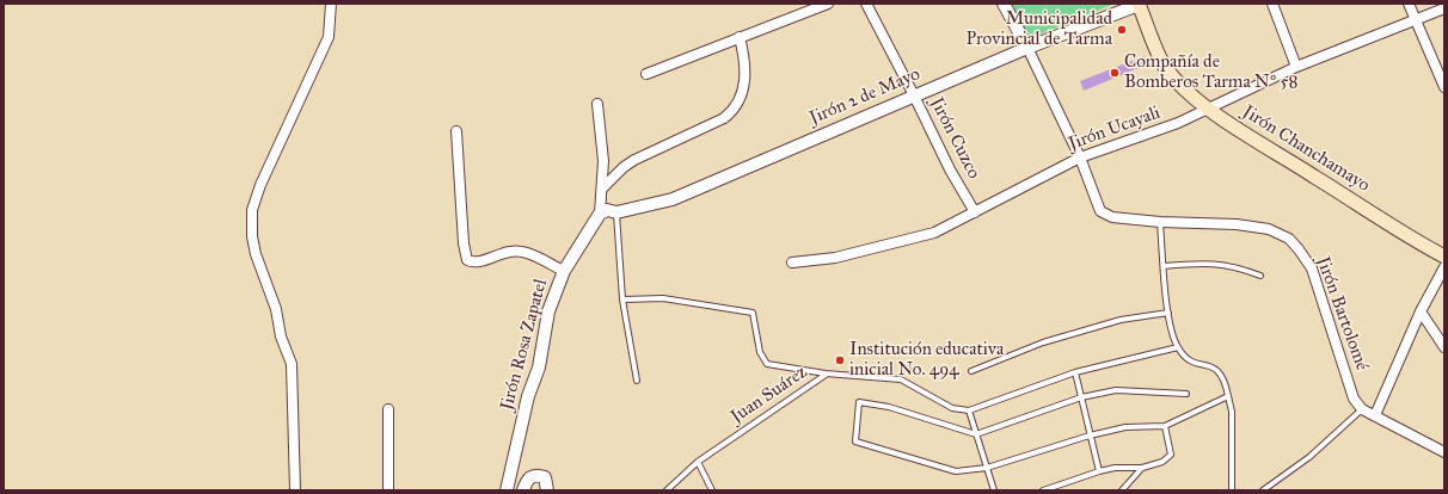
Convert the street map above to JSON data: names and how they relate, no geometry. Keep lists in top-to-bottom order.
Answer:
{
  "streets": {
    "main road": ["Jirón Chanchamayo"],
    "street": [
      "Jirón 2 de Mayo",
      "Jirón Ucayali",
      "Jirón Cuzco",
      "Jirón Bartolomé",
      "Jirón Rosa Zapatel"
    ],
    "lane": ["Juan Suárez"]
  },
  "crossings": [
    ["Jirón 2 de Mayo", "Jirón Cuzco"],
    ["Jirón 2 de Mayo", "Jirón Chanchamayo"],
    ["Jirón 2 de Mayo", "Jirón Rosa Zapatel"],
    ["Jirón Ucayali", "Jirón Cuzco"],
    ["Jirón Ucayali", "Jirón Chanchamayo"],
    ["Jirón Ucayali", "Jirón Bartolomé"]
  ],
  "places": ["Municipalidad Provincial de Tarma", "Compañía de Bomberos Tarma Nº 58", "Institución educativa inicial No. 494"]
}
